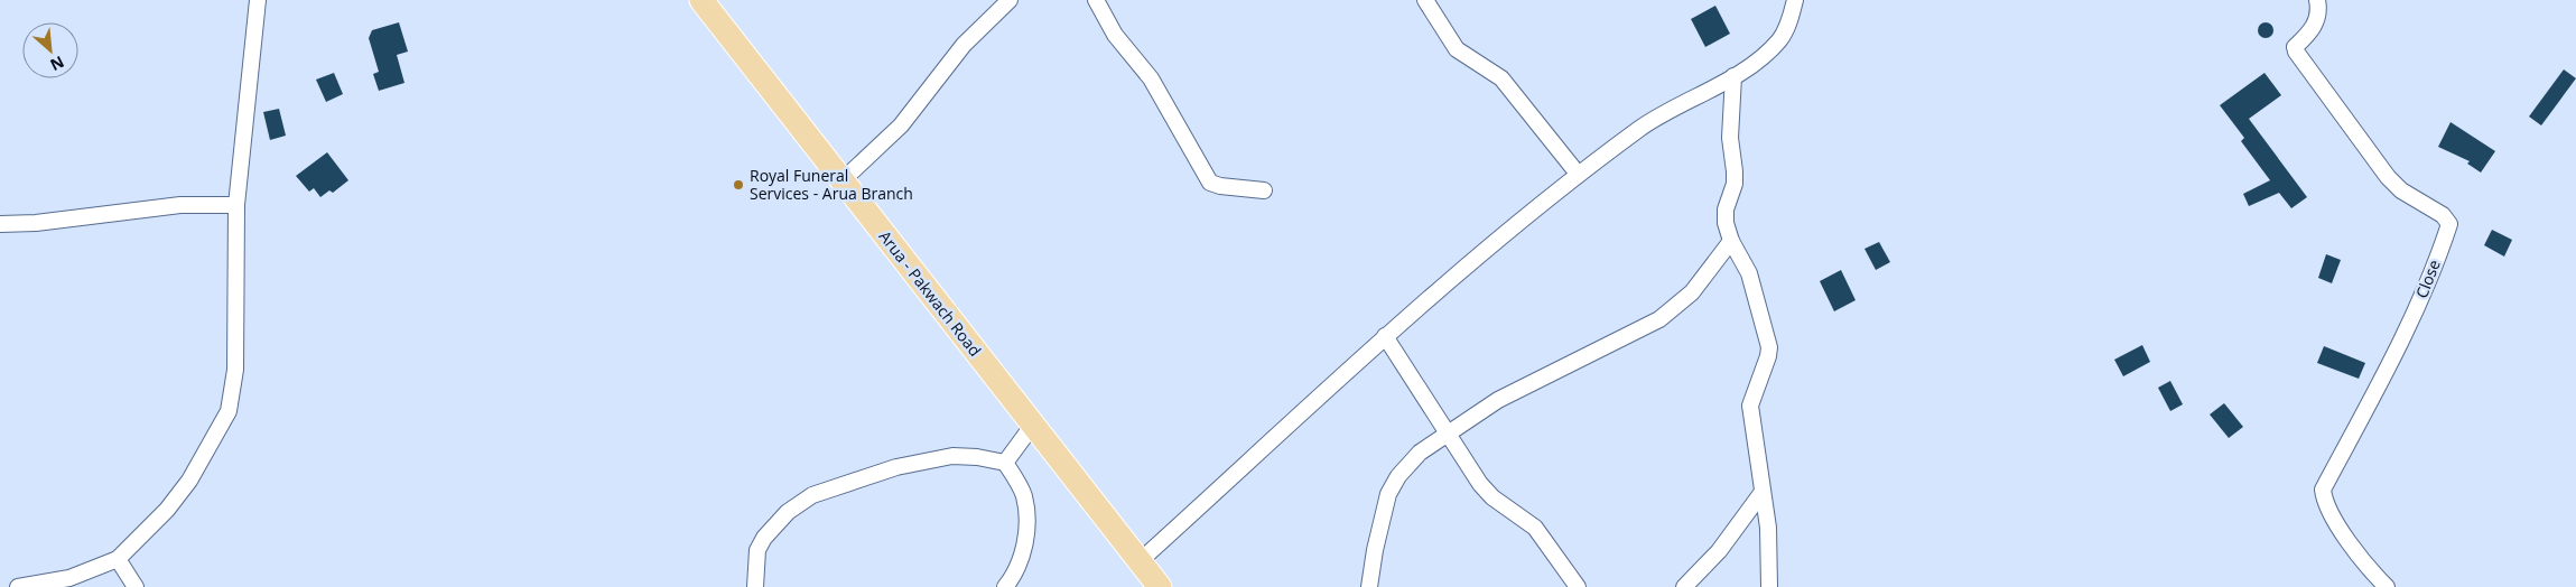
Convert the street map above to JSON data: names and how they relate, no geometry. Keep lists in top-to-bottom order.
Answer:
{
  "streets": {
    "main road": ["Arua - Pakwach Road"],
    "street": ["Close"]
  },
  "places": ["Royal Funeral Services - Arua Branch"],
  "north": "bottom right"
}
